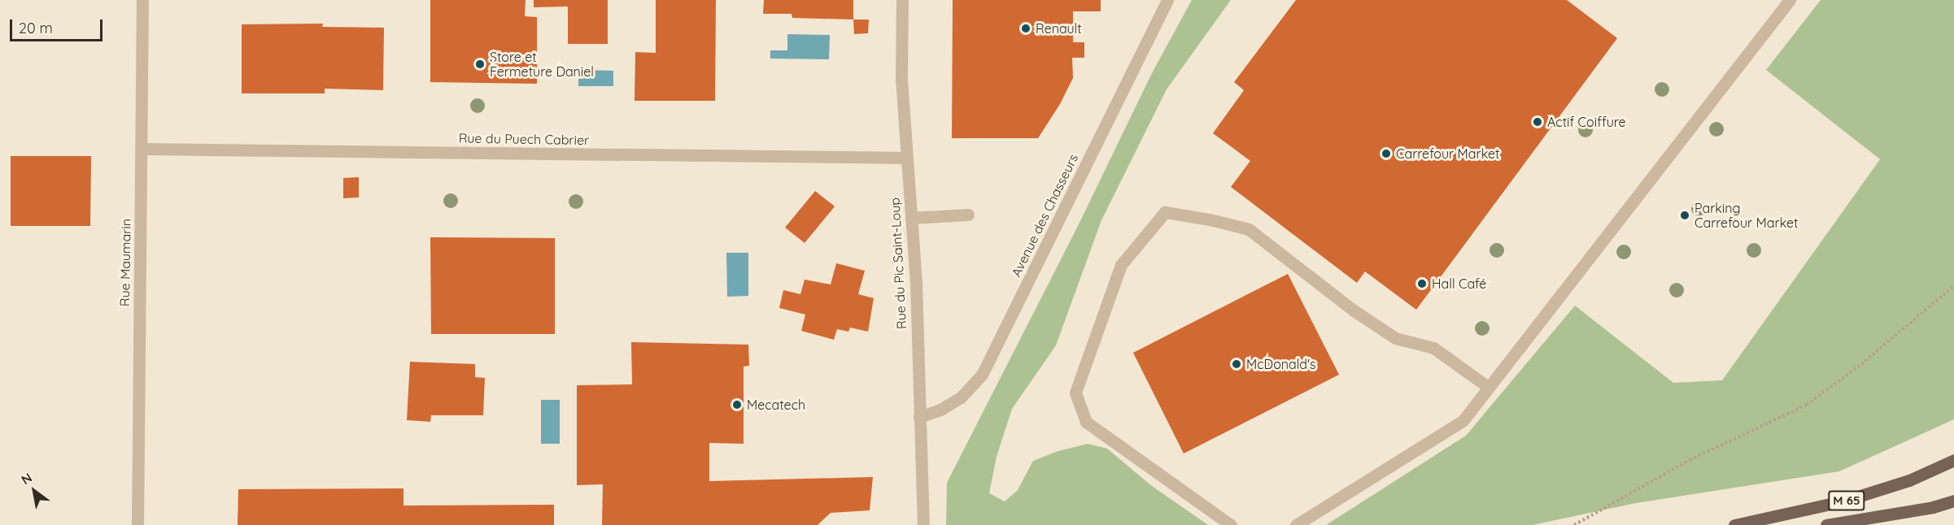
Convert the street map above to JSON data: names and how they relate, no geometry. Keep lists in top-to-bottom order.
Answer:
{
  "streets": {
    "main road": ["M 65"],
    "street": [
      "Rue du Puech Cabrier",
      "Avenue des Chasseurs",
      "Rue Maumarin",
      "Rue du Pic Saint-Loup"
    ]
  },
  "crossings": [
    ["Rue du Puech Cabrier", "Rue Maumarin"],
    ["Rue du Puech Cabrier", "Rue du Pic Saint-Loup"],
    ["Avenue des Chasseurs", "Rue du Pic Saint-Loup"]
  ],
  "places": [
    "Renault",
    "Store et Fermeture Daniel",
    "Actif Coiffure",
    "Carrefour Market",
    "Parking Carrefour Market",
    "Hall Café",
    "McDonald's",
    "Mecatech"
  ],
  "scale_bar": "20 m",
  "north": "top left"
}
